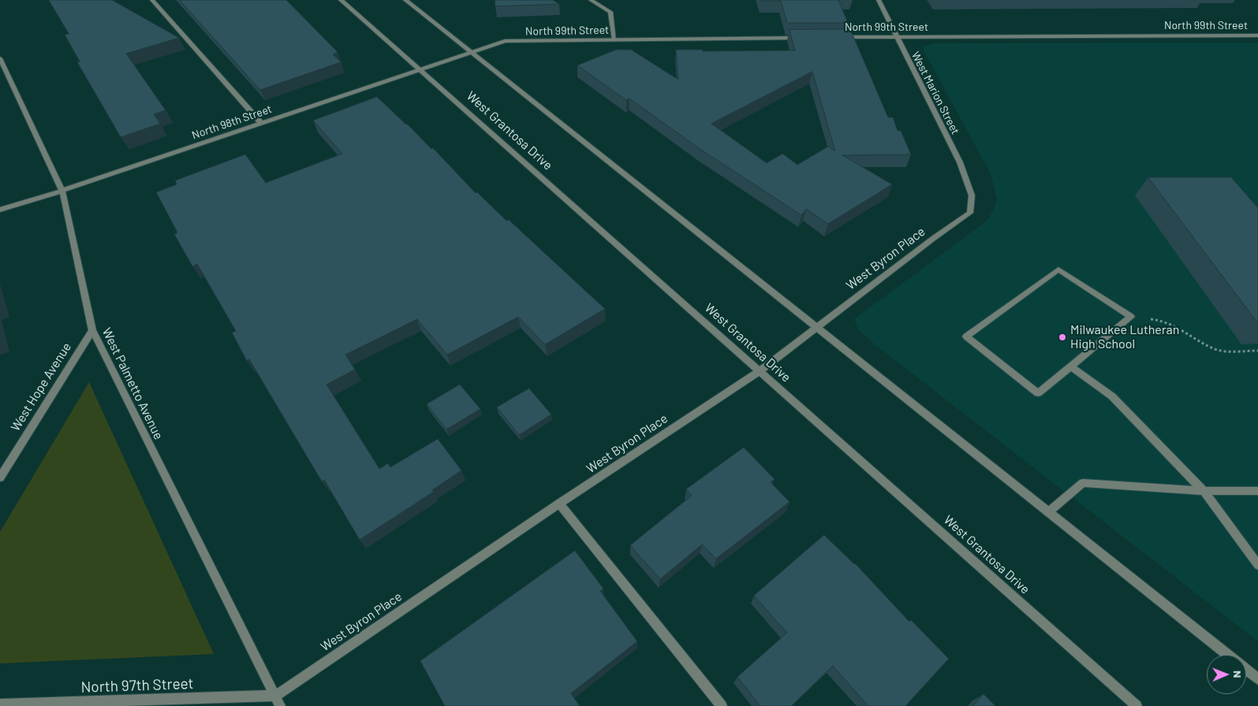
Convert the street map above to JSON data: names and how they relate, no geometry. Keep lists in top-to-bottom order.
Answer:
{
  "streets": {
    "street": [
      "North 99th Street",
      "West Marion Street",
      "North 98th Street",
      "West Grantosa Drive",
      "West Byron Place",
      "West Palmetto Avenue",
      "West Hope Avenue",
      "North 97th Street"
    ]
  },
  "crossings": [
    ["North 99th Street", "West Marion Street"],
    ["North 99th Street", "North 98th Street"],
    ["West Marion Street", "West Byron Place"],
    ["North 98th Street", "West Grantosa Drive"],
    ["North 98th Street", "West Palmetto Avenue"],
    ["West Grantosa Drive", "West Byron Place"],
    ["West Byron Place", "West Palmetto Avenue"],
    ["West Byron Place", "North 97th Street"],
    ["West Palmetto Avenue", "West Hope Avenue"],
    ["West Palmetto Avenue", "North 97th Street"]
  ],
  "places": ["Milwaukee Lutheran High School"],
  "north": "right"
}
